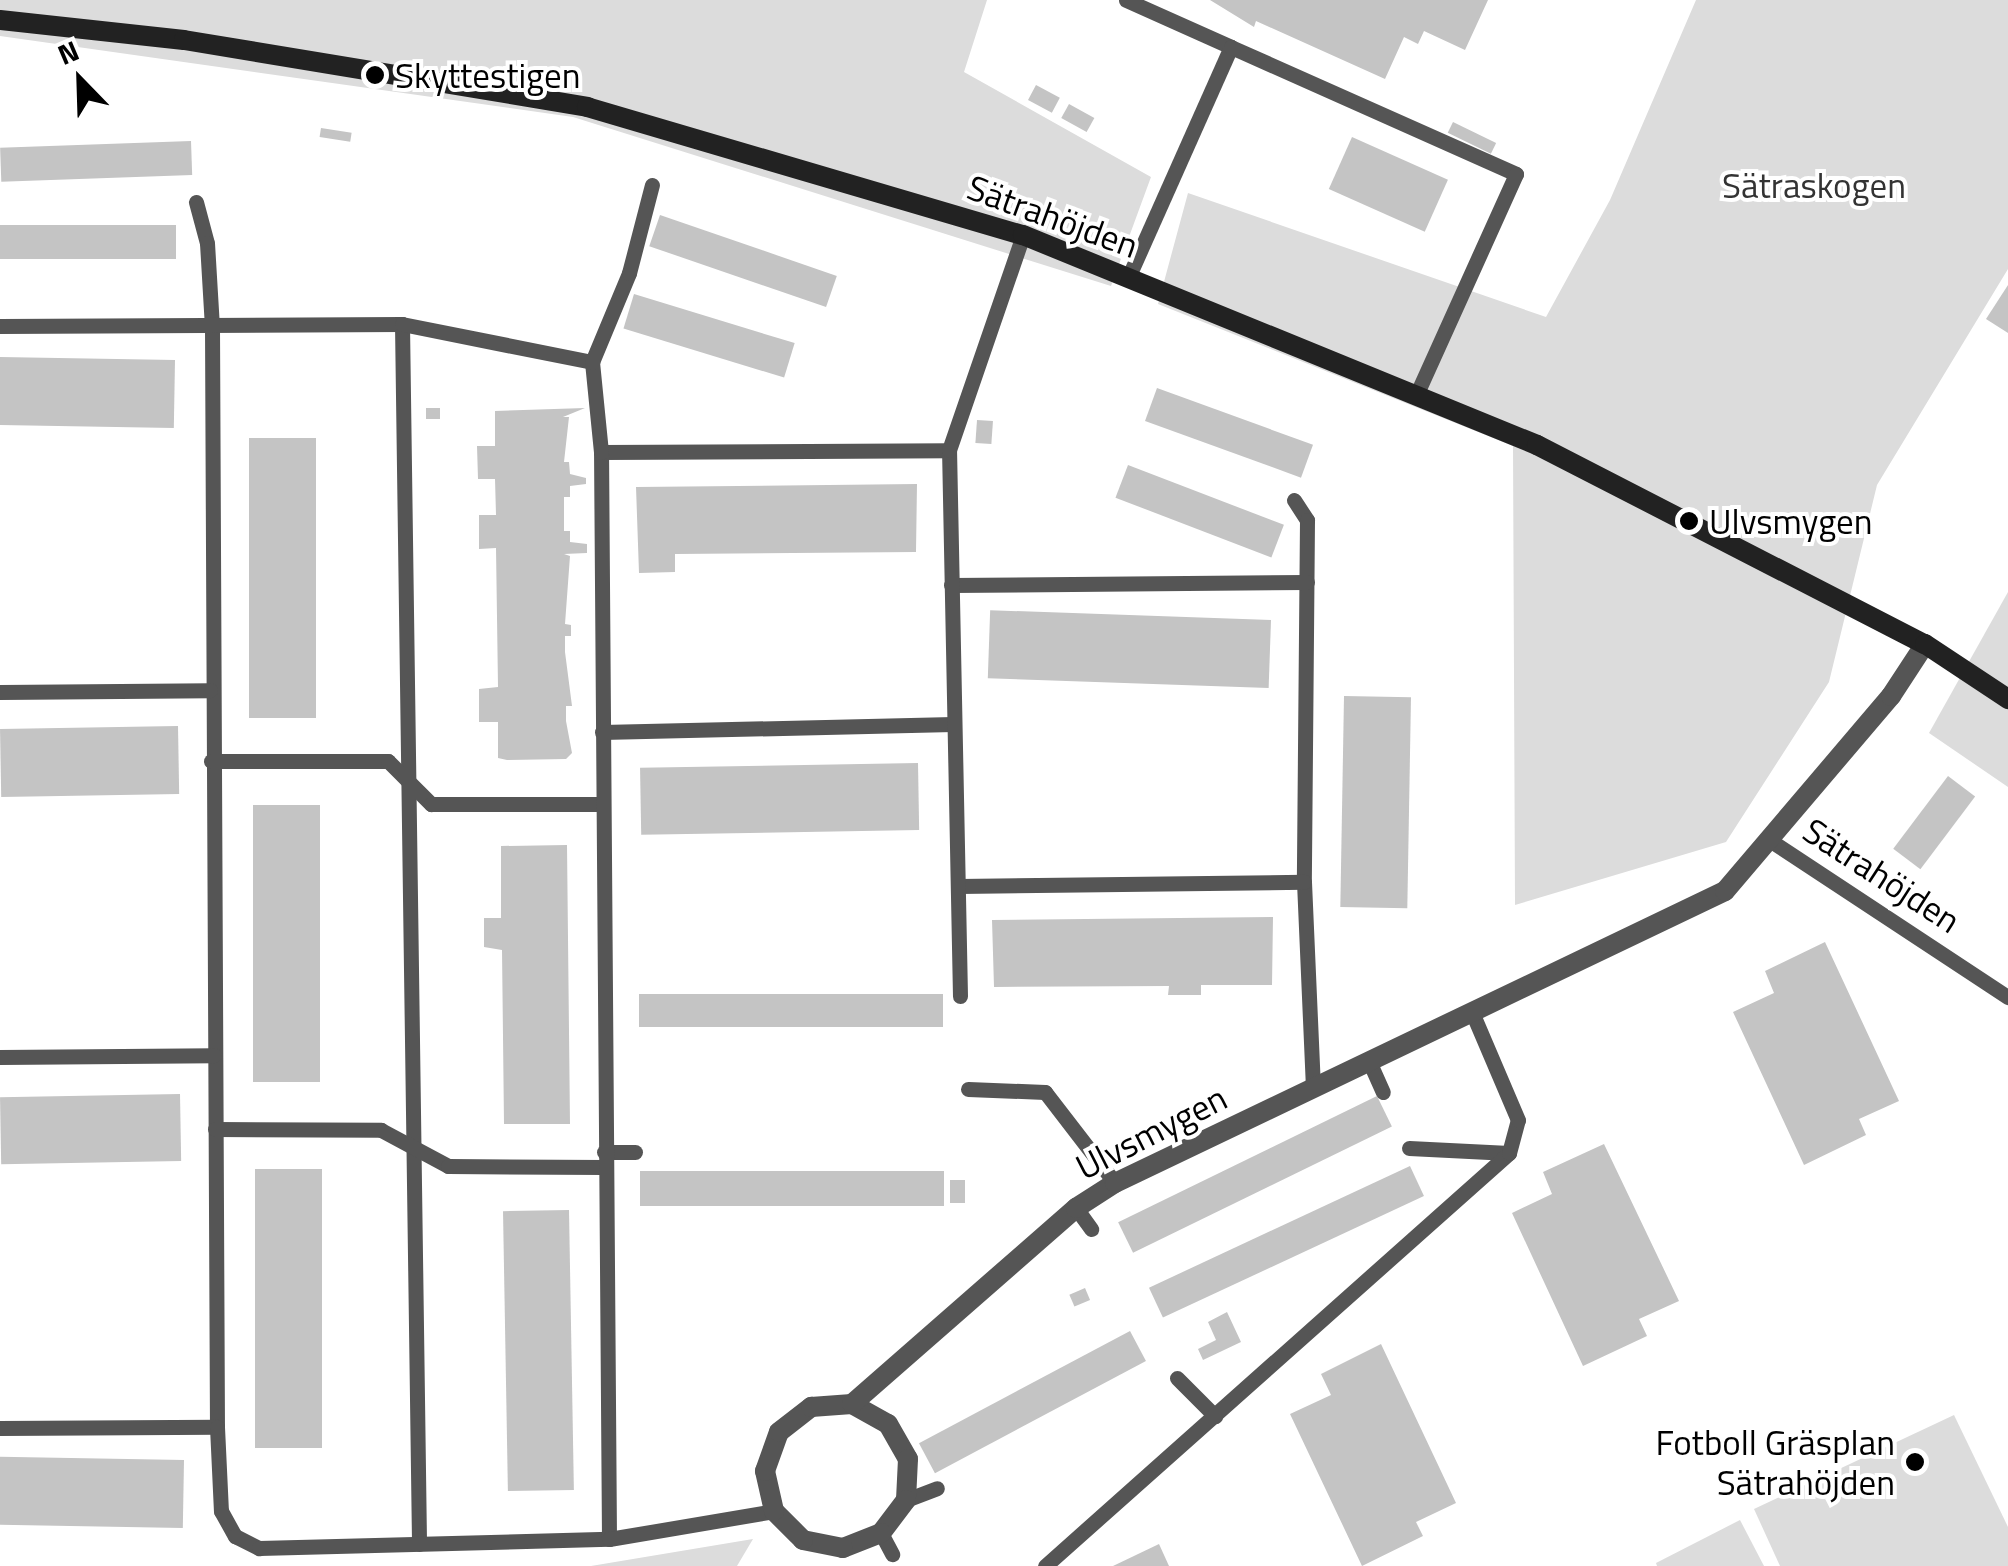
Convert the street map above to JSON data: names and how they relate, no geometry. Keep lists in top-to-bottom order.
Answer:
{
  "streets": {
    "street": ["Sätrahöjden", "Ulvsmygen"]
  },
  "crossings": [
    ["Sätrahöjden", "Ulvsmygen"]
  ],
  "parks": ["Sätraskogen"],
  "places": ["Skyttestigen", "Ulvsmygen", "Fotboll Gräsplan Sätrahöjden"],
  "north": "top left"
}
